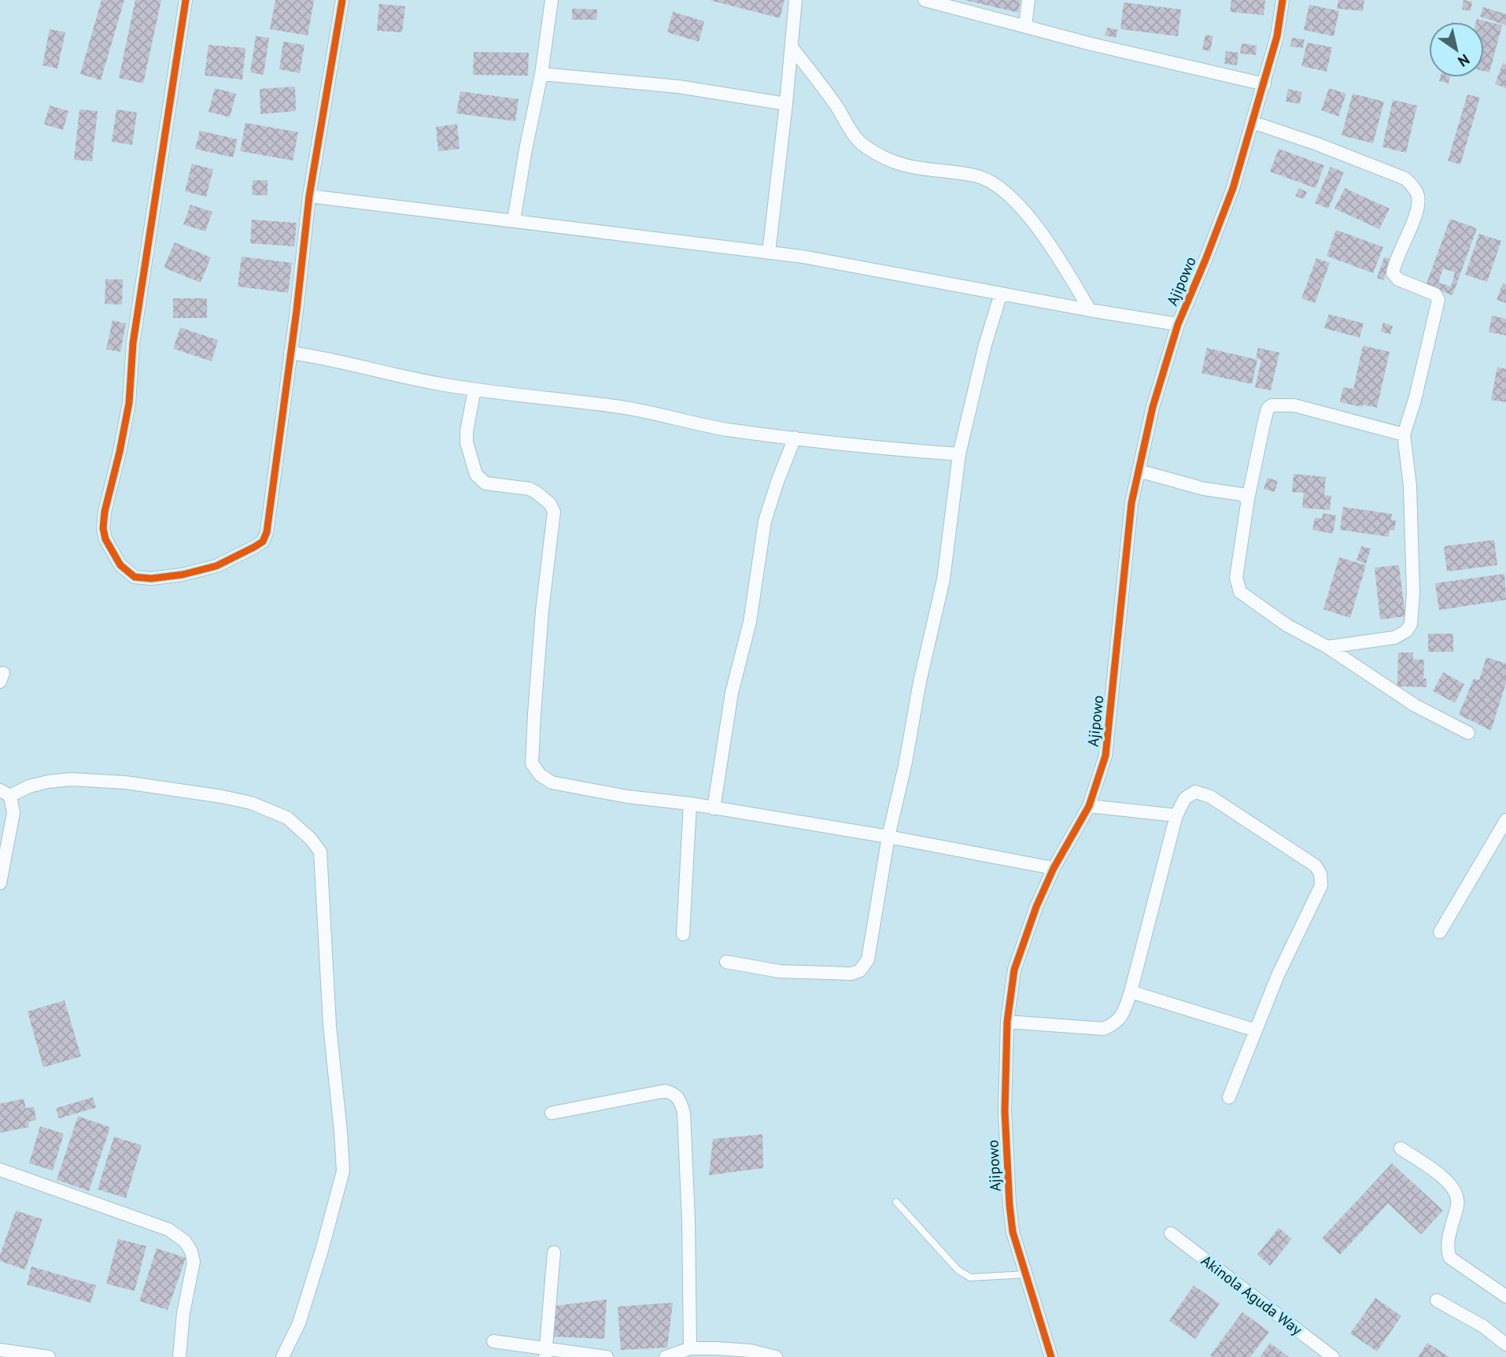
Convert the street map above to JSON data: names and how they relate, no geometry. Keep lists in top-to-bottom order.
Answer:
{
  "streets": {
    "street": ["Ajipowo", "Akinola Aguda Way"]
  },
  "north": "bottom right"
}
